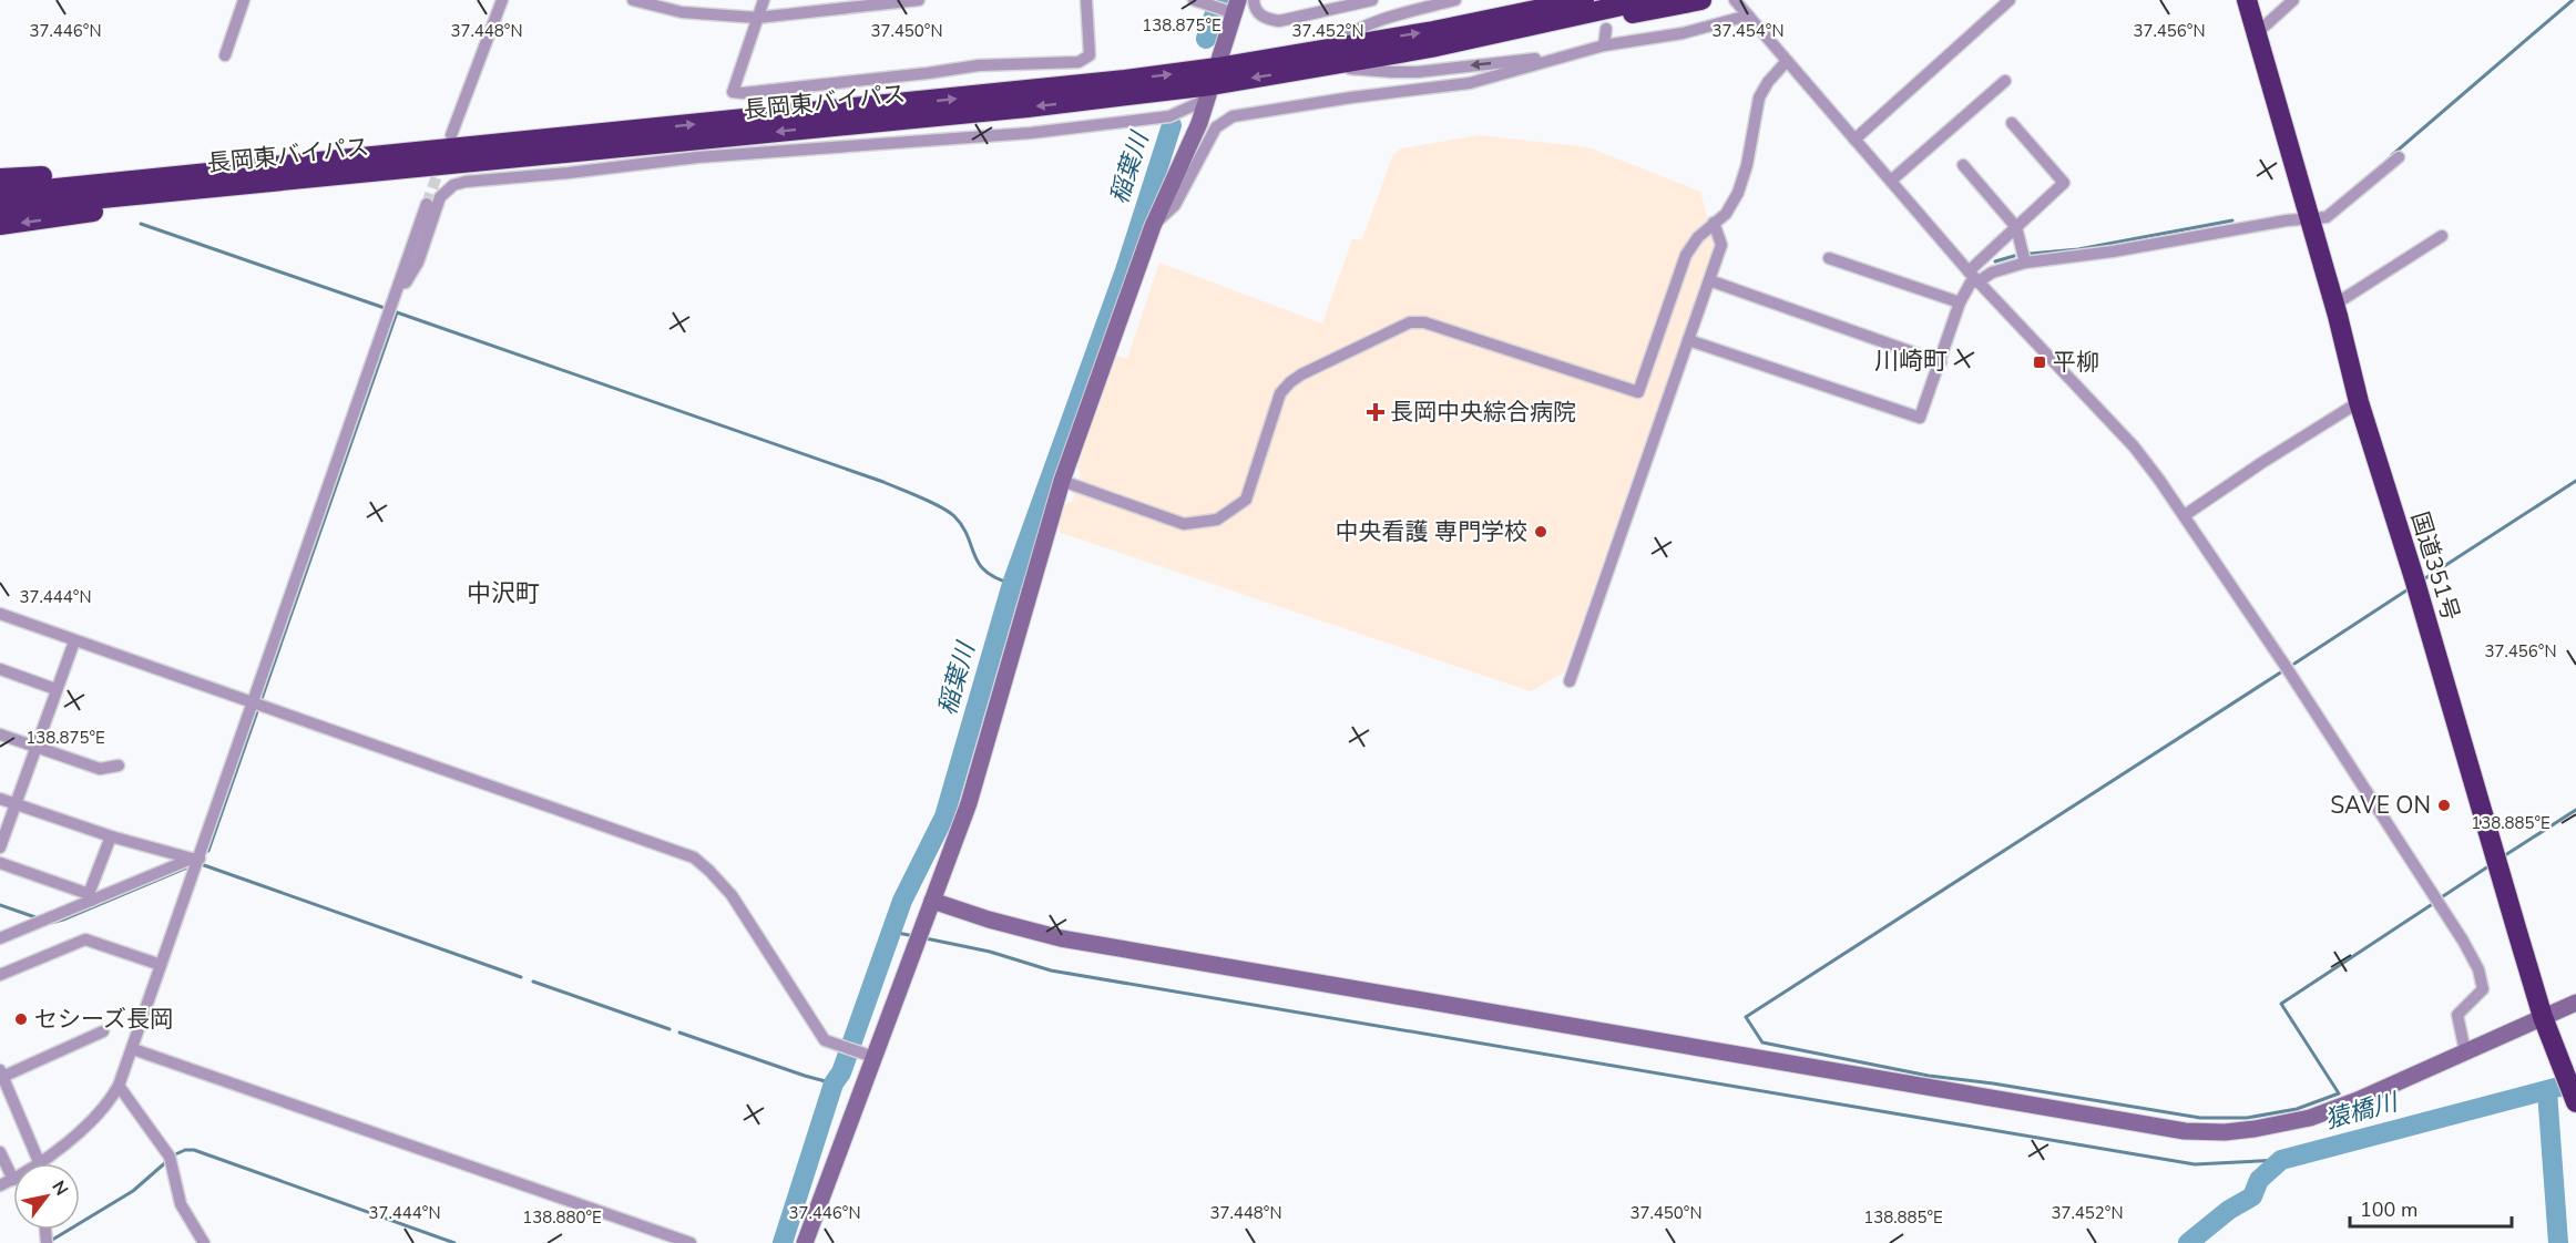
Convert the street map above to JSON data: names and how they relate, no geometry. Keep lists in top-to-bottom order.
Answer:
{
  "streets": {
    "highway": ["長岡東バイパス", "国道351号"]
  },
  "districts": ["川崎町", "中沢町"],
  "water": ["稲葉川", "猿橋川"],
  "places": {
    "transit": ["平柳"],
    "health": ["長岡中央綜合病院"],
    "other": ["中央看護 専門学校", "SAVE ON", "セシーズ長岡"]
  },
  "scale_bar": "100 m",
  "north": "top right",
  "coordinates": [
    "138.875°E",
    "37.446°N",
    "37.448°N",
    "37.450°N",
    "37.452°N",
    "37.454°N",
    "37.456°N",
    "37.444°N",
    "138.885°E",
    "138.880°E"
  ]
}
